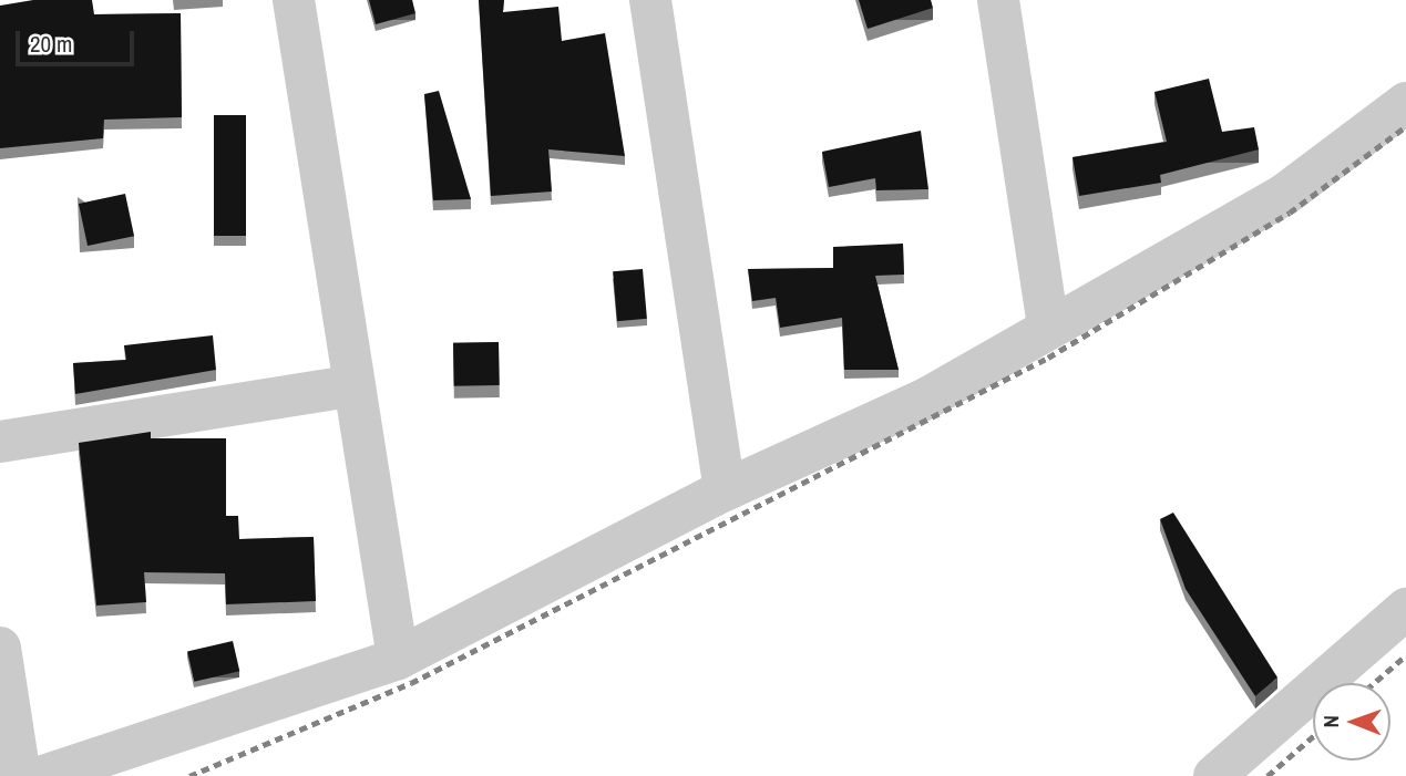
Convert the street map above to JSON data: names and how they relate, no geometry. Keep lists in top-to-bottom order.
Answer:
{
  "scale_bar": "20 m",
  "north": "left"
}
